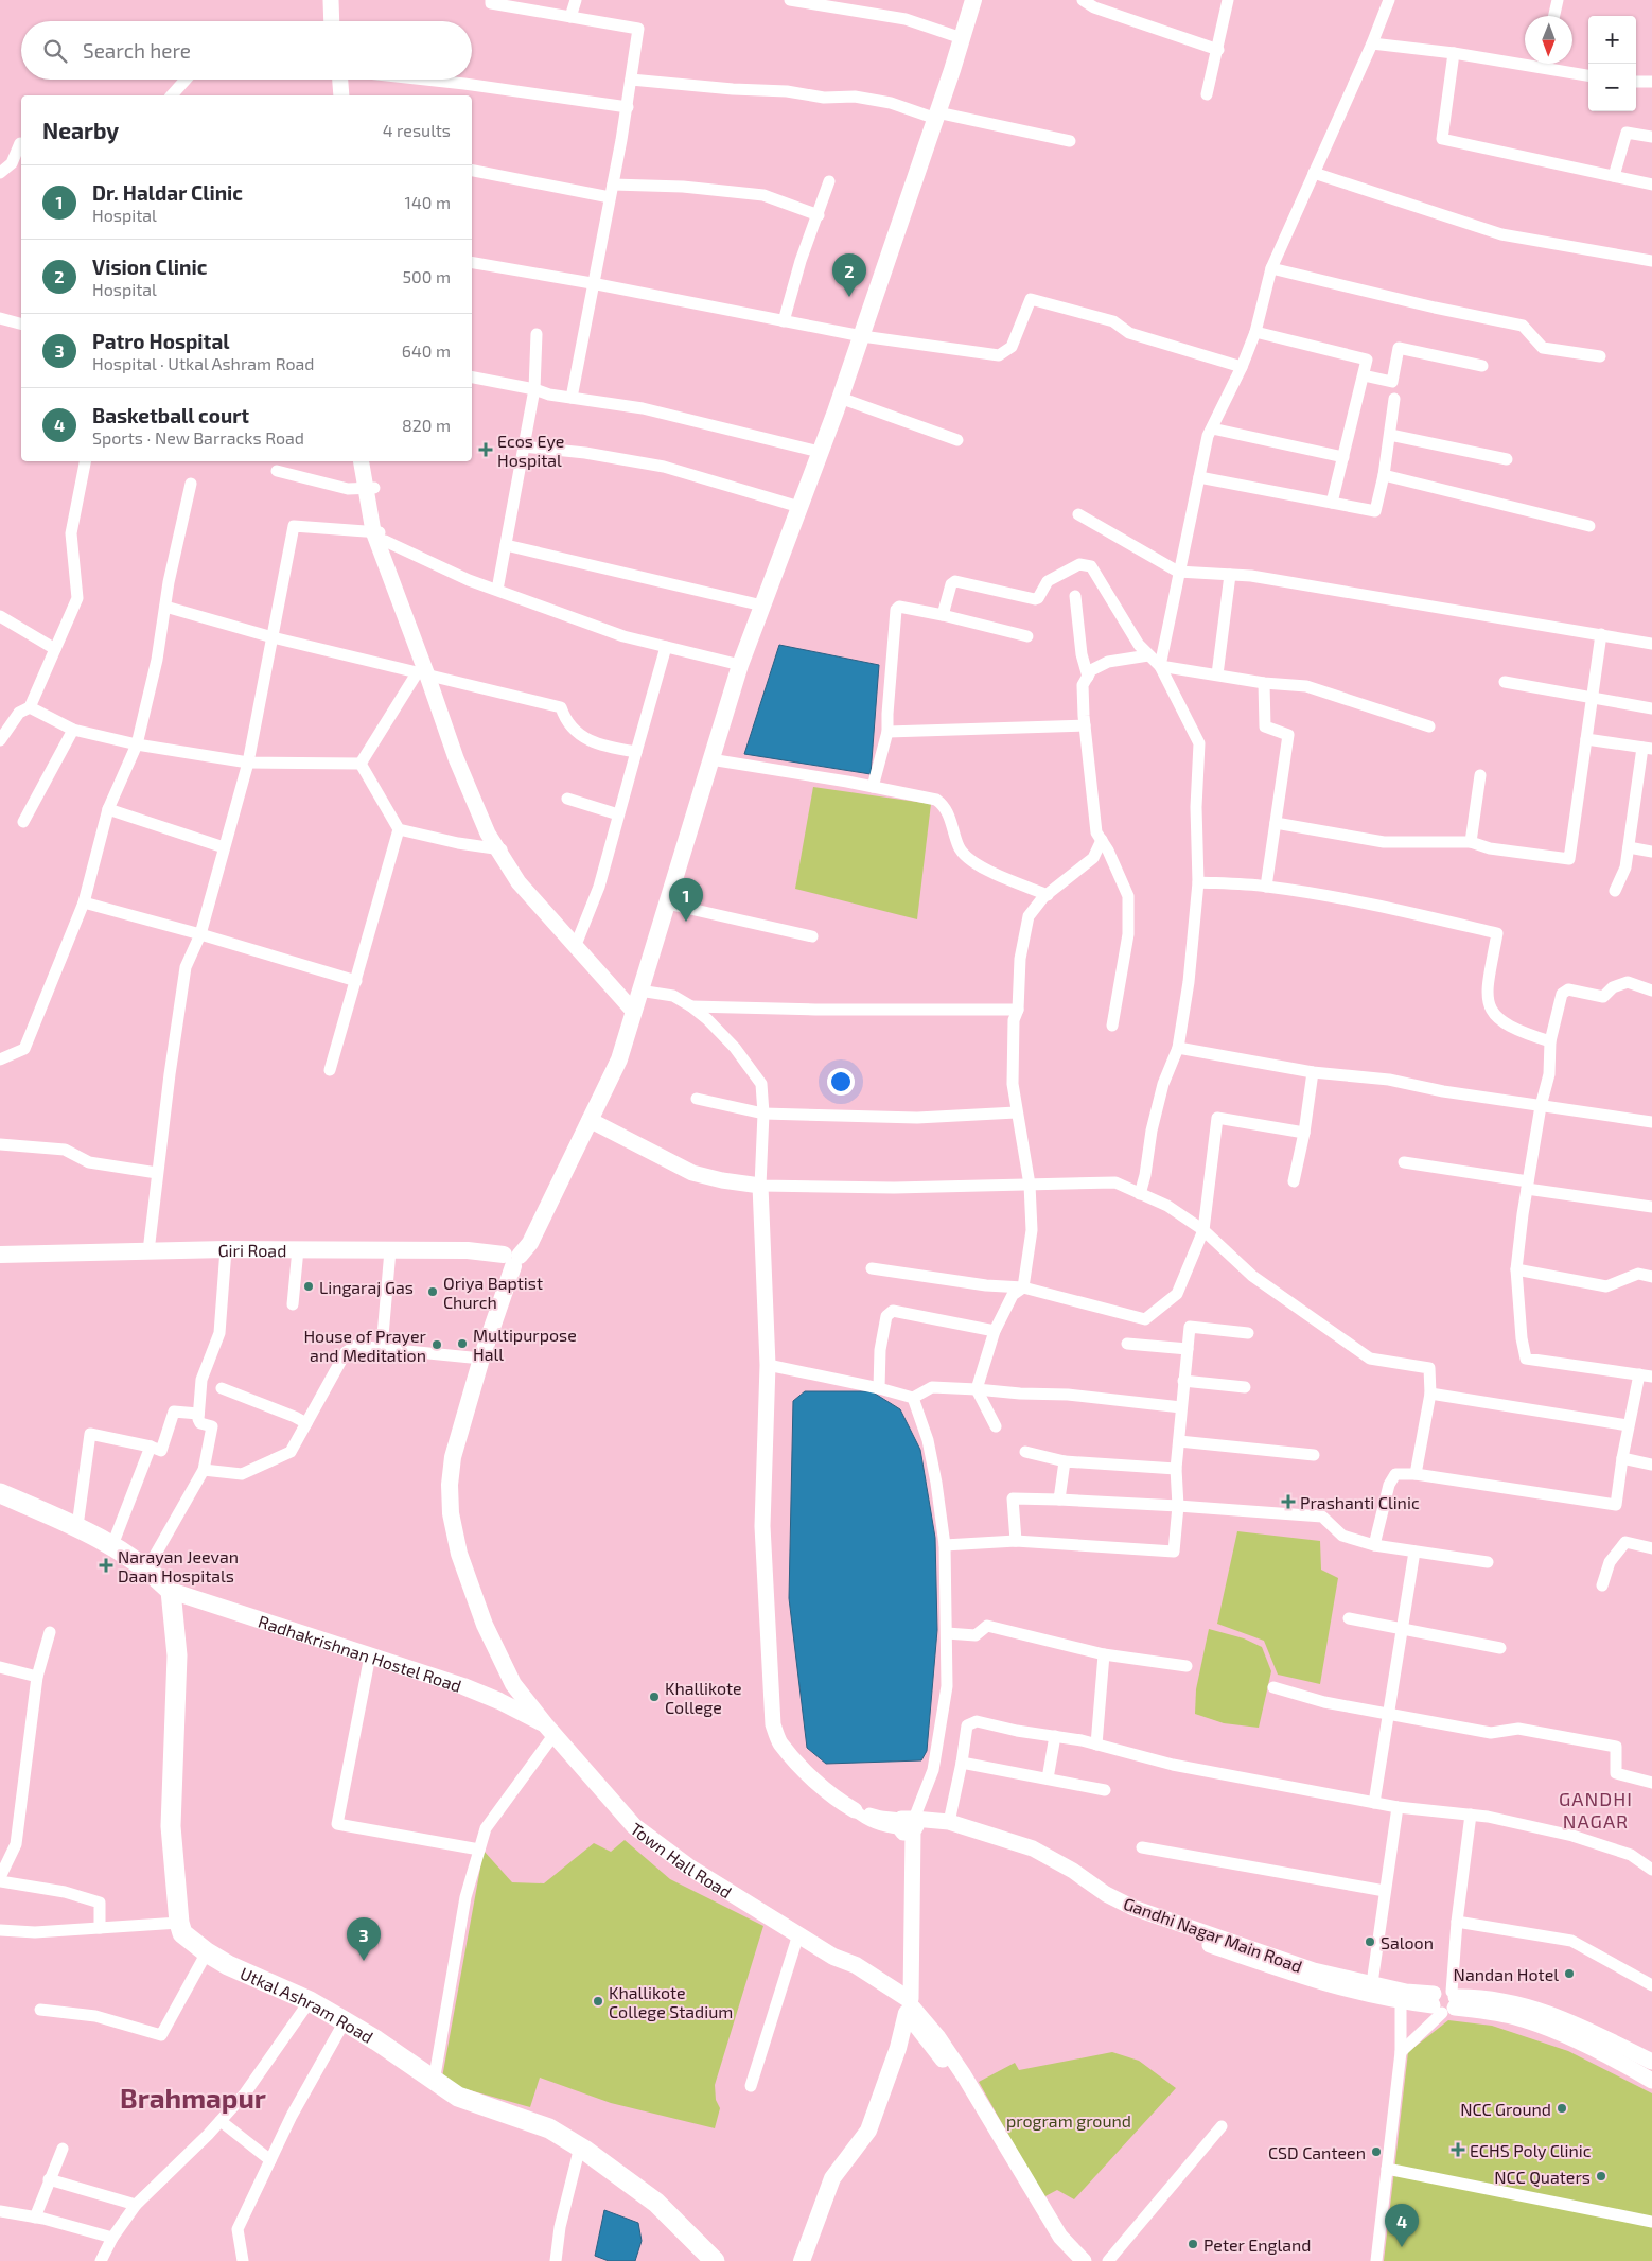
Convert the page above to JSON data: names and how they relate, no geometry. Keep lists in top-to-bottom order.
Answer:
{
  "streets": {
    "main road": [
      "Giri Road",
      "Radhakrishnan Hostel Road",
      "Town Hall Road",
      "Utkal Ashram Road"
    ],
    "street": ["Gandhi Nagar Main Road"]
  },
  "crossings": [
    ["Giri Road", "Town Hall Road"],
    ["Radhakrishnan Hostel Road", "Town Hall Road"]
  ],
  "districts": ["GANDHI NAGAR", "Brahmapur"],
  "parks": ["program ground"],
  "places": {
    "health": [
      "Ecos Eye Hospital",
      "Prashanti Clinic",
      "Narayan Jeevan Daan Hospitals",
      "ECHS Poly Clinic"
    ],
    "other": [
      "Lingaraj Gas",
      "Oriya Baptist Church",
      "Multipurpose Hall",
      "House of Prayer and Meditation",
      "Khallikote College",
      "Saloon",
      "Nandan Hotel",
      "Khallikote College Stadium",
      "NCC Ground",
      "CSD Canteen",
      "NCC Quaters",
      "Peter England"
    ]
  },
  "north": "bottom",
  "page": {
    "map_buttons": ["+", "−"],
    "search": "Search here",
    "heading": ["Nearby", "4 results"],
    "list": [
      {
        "mark": "1",
        "name": "Dr. Haldar Clinic",
        "note": "Hospital",
        "value": "140 m"
      },
      {
        "mark": "2",
        "name": "Vision Clinic",
        "note": "Hospital",
        "value": "500 m"
      },
      {
        "mark": "3",
        "name": "Patro Hospital",
        "note": "Hospital · Utkal Ashram Road",
        "value": "640 m"
      },
      {
        "mark": "4",
        "name": "Basketball court",
        "note": "Sports · New Barracks Road",
        "value": "820 m"
      }
    ],
    "pins": [
      "2",
      "1",
      "3",
      "4"
    ]
  }
}
